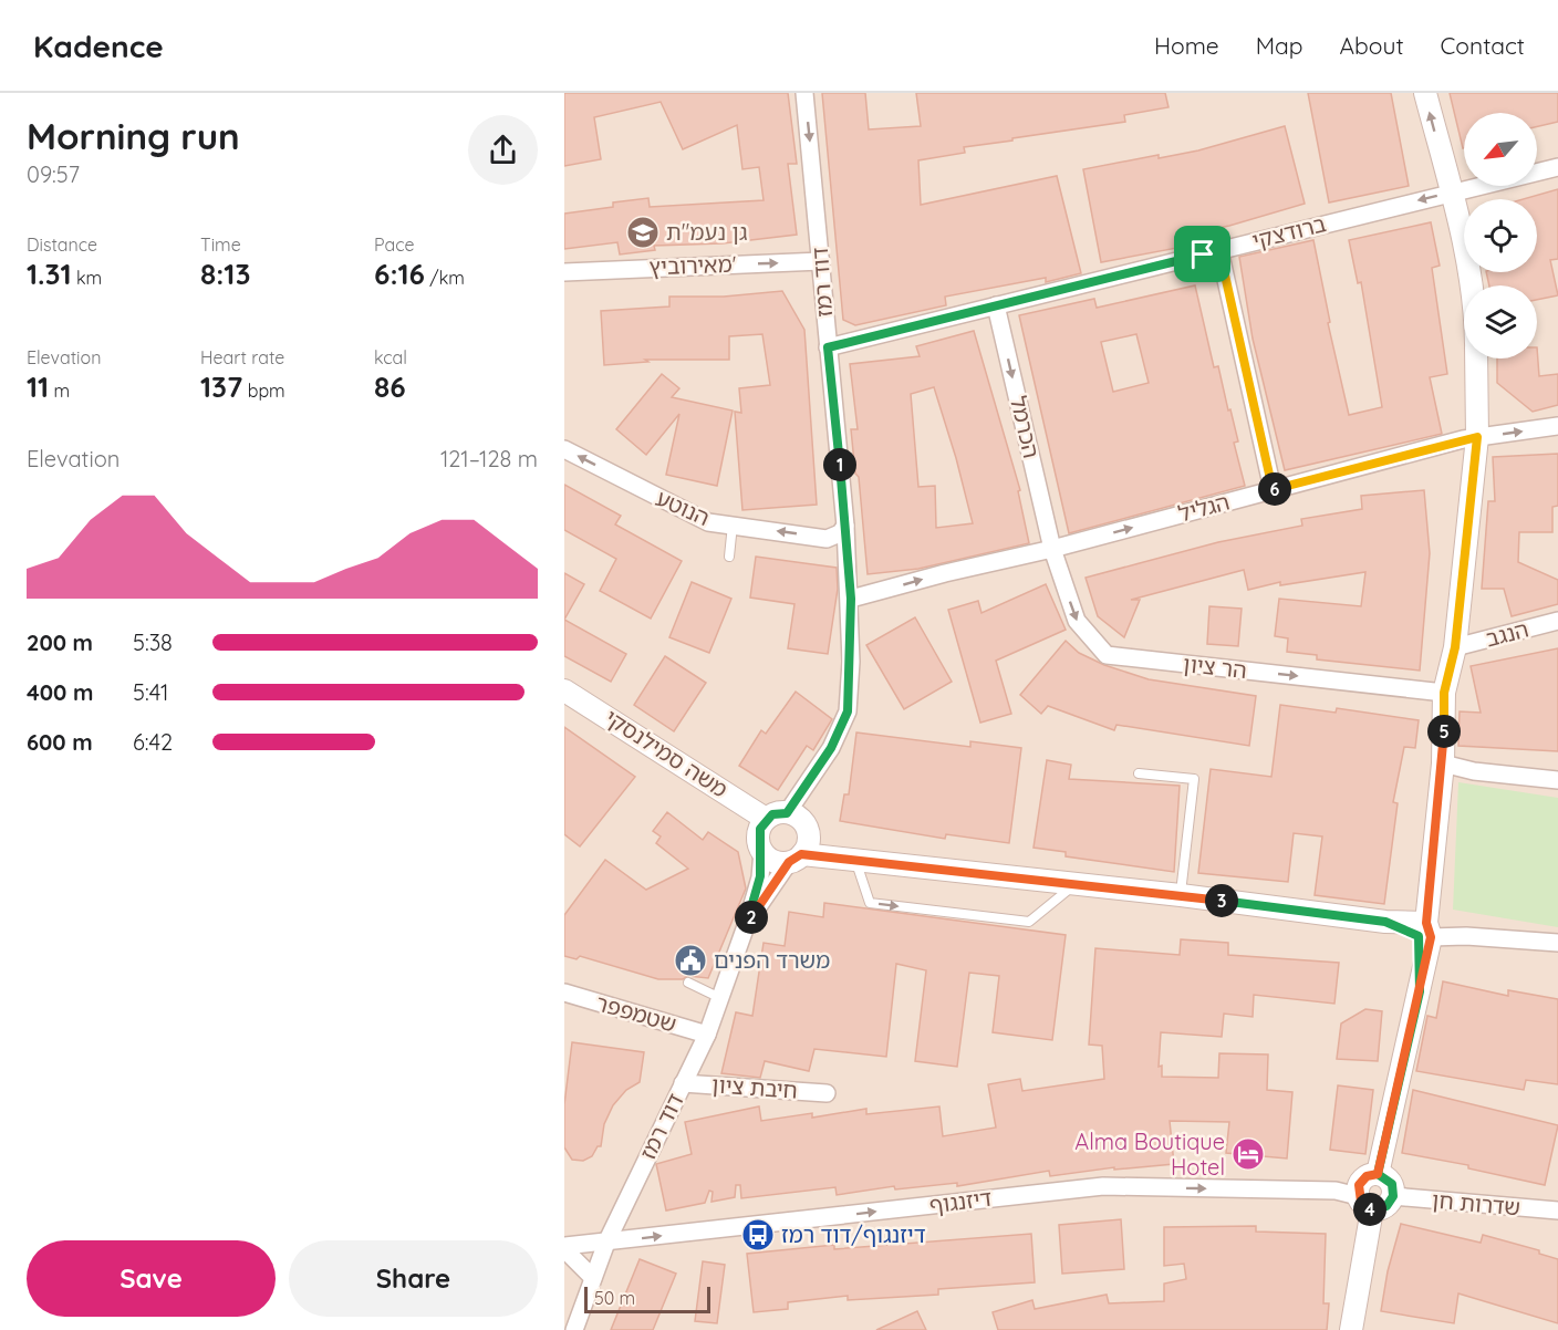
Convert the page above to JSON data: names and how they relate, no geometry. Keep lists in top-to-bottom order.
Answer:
{
  "streets": {
    "street": [
      "ברודצקי",
      "מאירוביץ'",
      "דוד רמז",
      "הכרמל",
      "הנוטע",
      "הגליל",
      "הנגב",
      "הר ציון",
      "משה סמילנסקי",
      "שטמפפר",
      "חיבת ציון",
      "דיזנגוף",
      "שדרות חן"
    ]
  },
  "crossings": [
    ["ברודצקי", "דוד רמז"],
    ["ברודצקי", "הכרמל"],
    ["מאירוביץ'", "דוד רמז"],
    ["דוד רמז", "הנוטע"],
    ["דוד רמז", "הגליל"],
    ["דוד רמז", "משה סמילנסקי"],
    ["דוד רמז", "שטמפפר"],
    ["דוד רמז", "חיבת ציון"],
    ["דוד רמז", "דיזנגוף"],
    ["הכרמל", "הגליל"],
    ["הכרמל", "הר ציון"],
    ["הגליל", "הר ציון"],
    ["דיזנגוף", "שדרות חן"]
  ],
  "one_way": [
    "מאירוביץ'",
    "הכרמל",
    "הנוטע",
    "הגליל",
    "הר ציון",
    "דיזנגוף"
  ],
  "places": {
    "school or university": ["גן נעמ\"ת"],
    "public building": ["משרד הפנים"],
    "hotel": ["Alma Boutique Hotel"],
    "bus stop": ["דיזנגוף/דוד רמז"]
  },
  "scale_bar": "50 m",
  "north": "bottom left",
  "page": {
    "header": "Kadence",
    "nav": [
      "Home",
      "Map",
      "About",
      "Contact"
    ],
    "heading": ["Morning run", "09:57"],
    "stats": [
      ["Distance", "1.31 km"],
      ["Time", "8:13"],
      ["Pace", "6:16 /km"],
      ["Elevation", "11 m"],
      ["Heart rate", "137 bpm"],
      ["kcal", "86"]
    ],
    "chart": ["Elevation", "121–128 m"],
    "pins": [
      "1",
      "6",
      "5",
      "3",
      "2",
      "4"
    ],
    "list": [
      {
        "name": "200 m",
        "note": "5:38"
      },
      {
        "name": "400 m",
        "note": "5:41"
      },
      {
        "name": "600 m",
        "note": "6:42"
      }
    ],
    "buttons": ["Save", "Share"],
    "scale": "50 m"
  }
}
